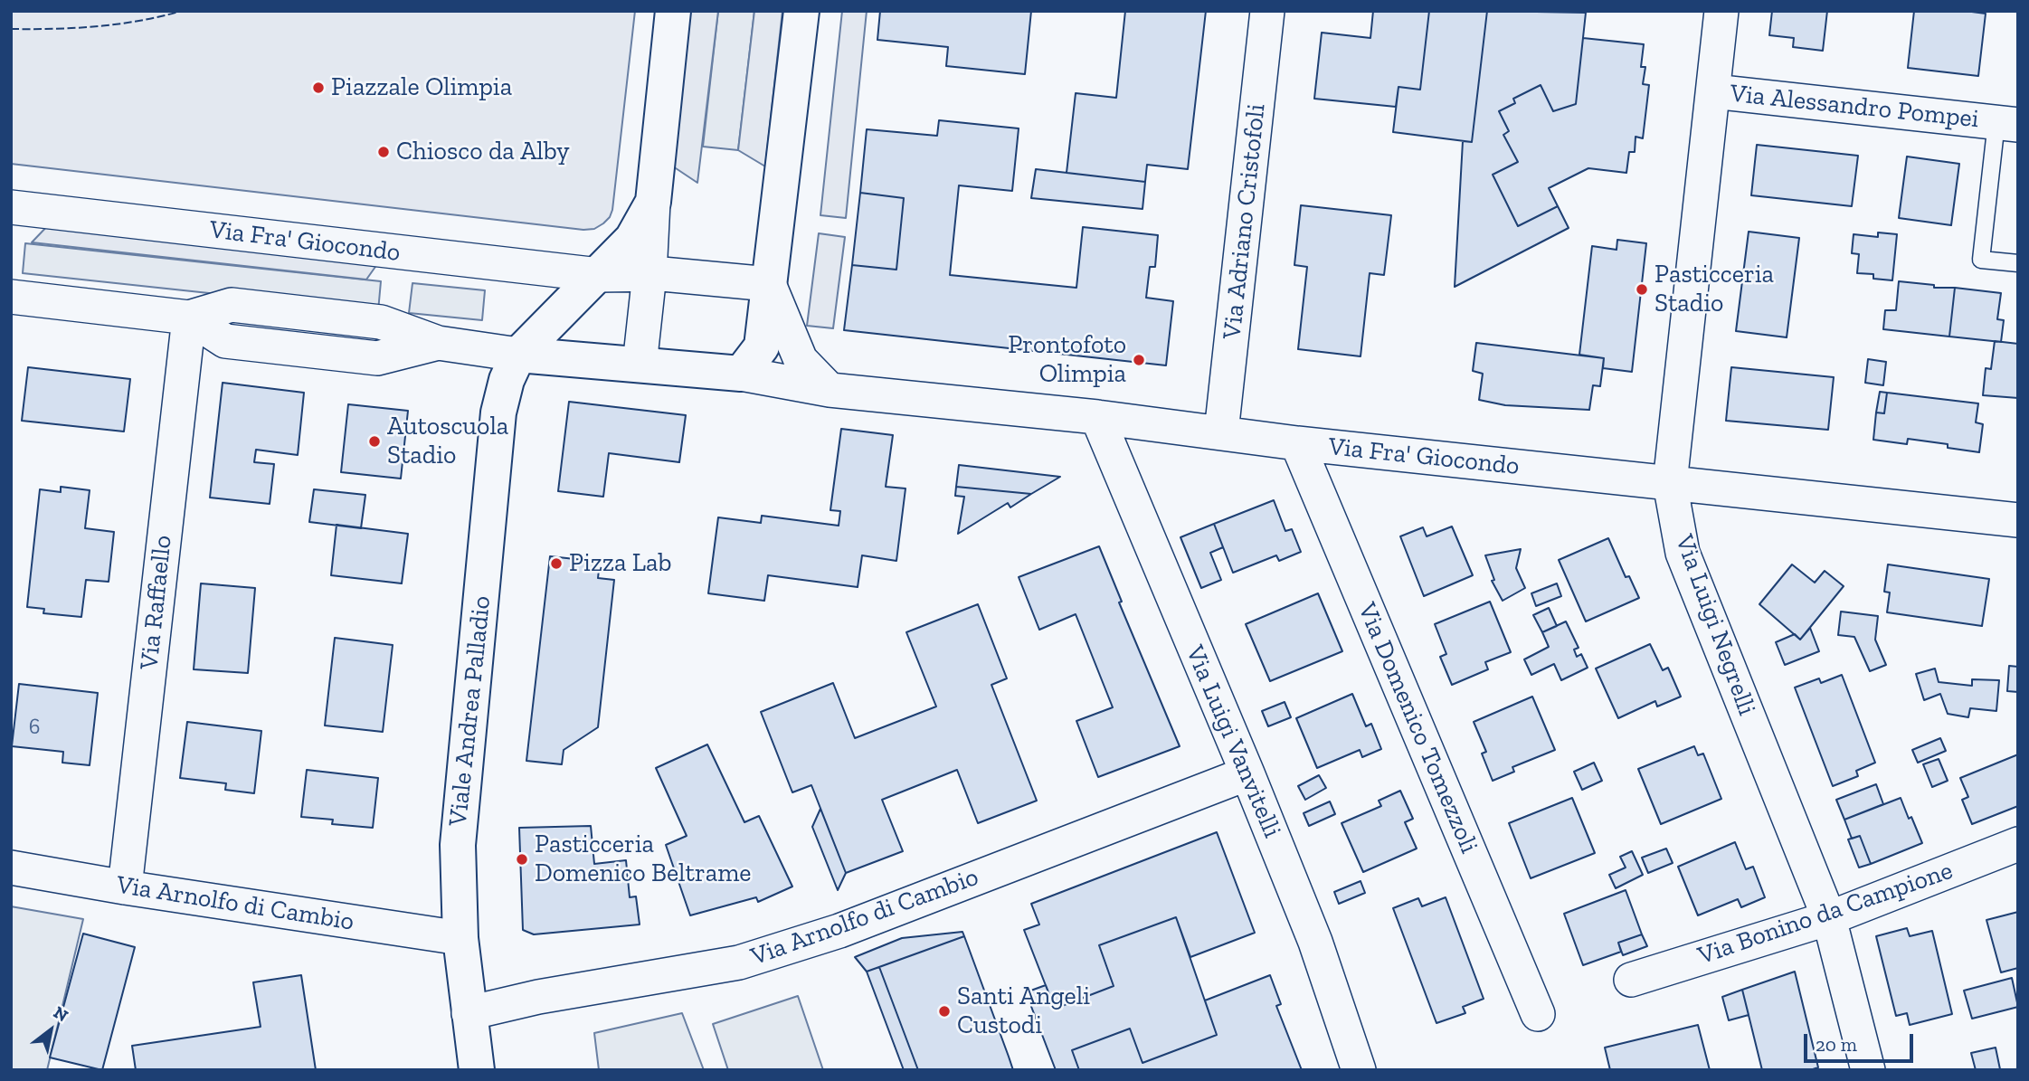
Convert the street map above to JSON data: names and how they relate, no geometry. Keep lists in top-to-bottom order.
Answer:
{
  "streets": {
    "street": [
      "Via Alessandro Pompei",
      "Via Adriano Cristofoli",
      "Via Fra' Giocondo",
      "Via Raffaello",
      "Via Luigi Negrelli",
      "Viale Andrea Palladio",
      "Via Domenico Tomezzoli",
      "Via Luigi Vanvitelli",
      "Via Arnolfo di Cambio",
      "Via Bonino da Campione"
    ]
  },
  "crossings": [
    ["Via Alessandro Pompei", "Via Luigi Negrelli"],
    ["Via Adriano Cristofoli", "Via Fra' Giocondo"],
    ["Via Fra' Giocondo", "Via Luigi Negrelli"],
    ["Via Fra' Giocondo", "Via Domenico Tomezzoli"],
    ["Via Fra' Giocondo", "Via Luigi Vanvitelli"],
    ["Via Raffaello", "Via Arnolfo di Cambio"],
    ["Via Luigi Negrelli", "Via Bonino da Campione"],
    ["Viale Andrea Palladio", "Via Arnolfo di Cambio"],
    ["Via Luigi Vanvitelli", "Via Arnolfo di Cambio"]
  ],
  "places": [
    "Piazzale Olimpia",
    "Chiosco da Alby",
    "Pasticceria Stadio",
    "Prontofoto Olimpia",
    "Autoscuola Stadio",
    "Pizza Lab",
    "Pasticceria Domenico Beltrame",
    "Santi Angeli Custodi"
  ],
  "house_numbers": ["6"],
  "scale_bar": "20 m",
  "north": "top right"
}
